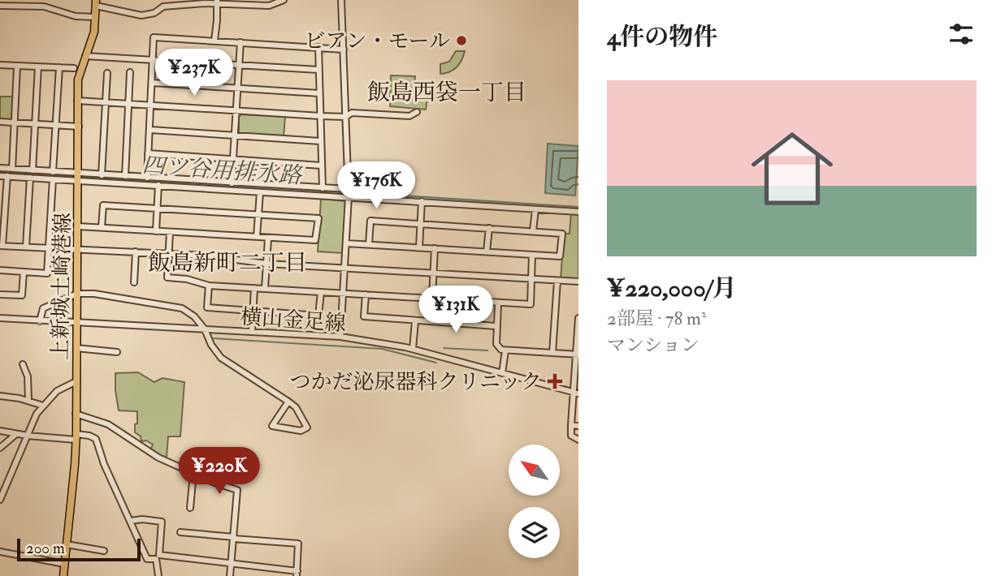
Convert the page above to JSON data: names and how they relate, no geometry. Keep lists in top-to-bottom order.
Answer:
{
  "streets": {
    "main road": ["上新城土崎港線"],
    "street": ["横山金足線"]
  },
  "crossings": [
    ["上新城土崎港線", "横山金足線"]
  ],
  "districts": ["飯島西袋一丁目", "飯島新町二丁目"],
  "water": ["四ツ谷用排水路"],
  "places": {
    "other": ["ビアン・モール"],
    "health": ["つかだ泌尿器科クリニック"]
  },
  "scale_bar": "200 m",
  "north": "top left",
  "page": {
    "heading": "4件の物件",
    "price": [
      "¥237K",
      "¥176K",
      "¥131K",
      "¥220K"
    ],
    "list": [
      {
        "name": "¥220,000/月",
        "note": "2部屋 · 78 m² · マンション"
      }
    ],
    "scale": "200 m"
  }
}
